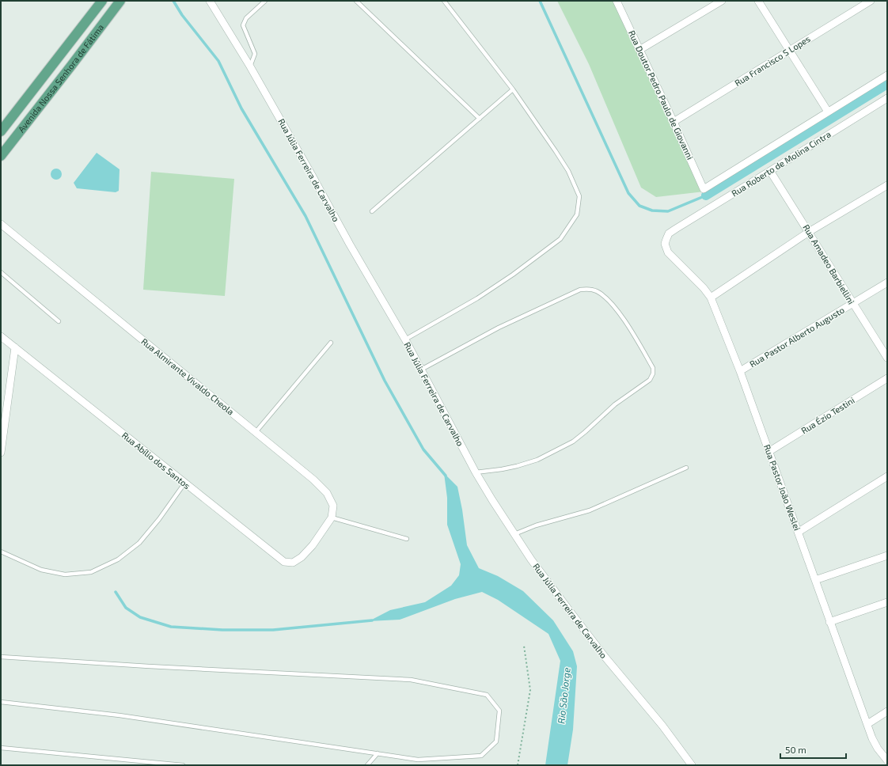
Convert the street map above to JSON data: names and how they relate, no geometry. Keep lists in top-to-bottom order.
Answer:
{
  "streets": {
    "main road": ["Avenida Nossa Senhora de Fátima"],
    "street": [
      "Rua Francisco S Lopes",
      "Rua Doutor Pedro Paulo de Giovanni",
      "Rua Roberto de Molina Cintra",
      "Rua Júlia Ferreira de Carvalho",
      "Rua Amadeo Barbiellini",
      "Rua Pastor Alberto Augusto",
      "Rua Almirante Vivaldo Cheola",
      "Rua Ézio Testini",
      "Rua Abílio dos Santos",
      "Rua Pastor João Weslei"
    ]
  },
  "crossings": [
    ["Rua Francisco S Lopes", "Rua Doutor Pedro Paulo de Giovanni"],
    ["Rua Roberto de Molina Cintra", "Rua Amadeo Barbiellini"],
    ["Rua Roberto de Molina Cintra", "Rua Pastor João Weslei"],
    ["Rua Amadeo Barbiellini", "Rua Pastor Alberto Augusto"],
    ["Rua Pastor Alberto Augusto", "Rua Pastor João Weslei"],
    ["Rua Almirante Vivaldo Cheola", "Rua Abílio dos Santos"],
    ["Rua Ézio Testini", "Rua Pastor João Weslei"]
  ],
  "water": ["Rio São Jorge"],
  "scale_bar": "50 m"
}
